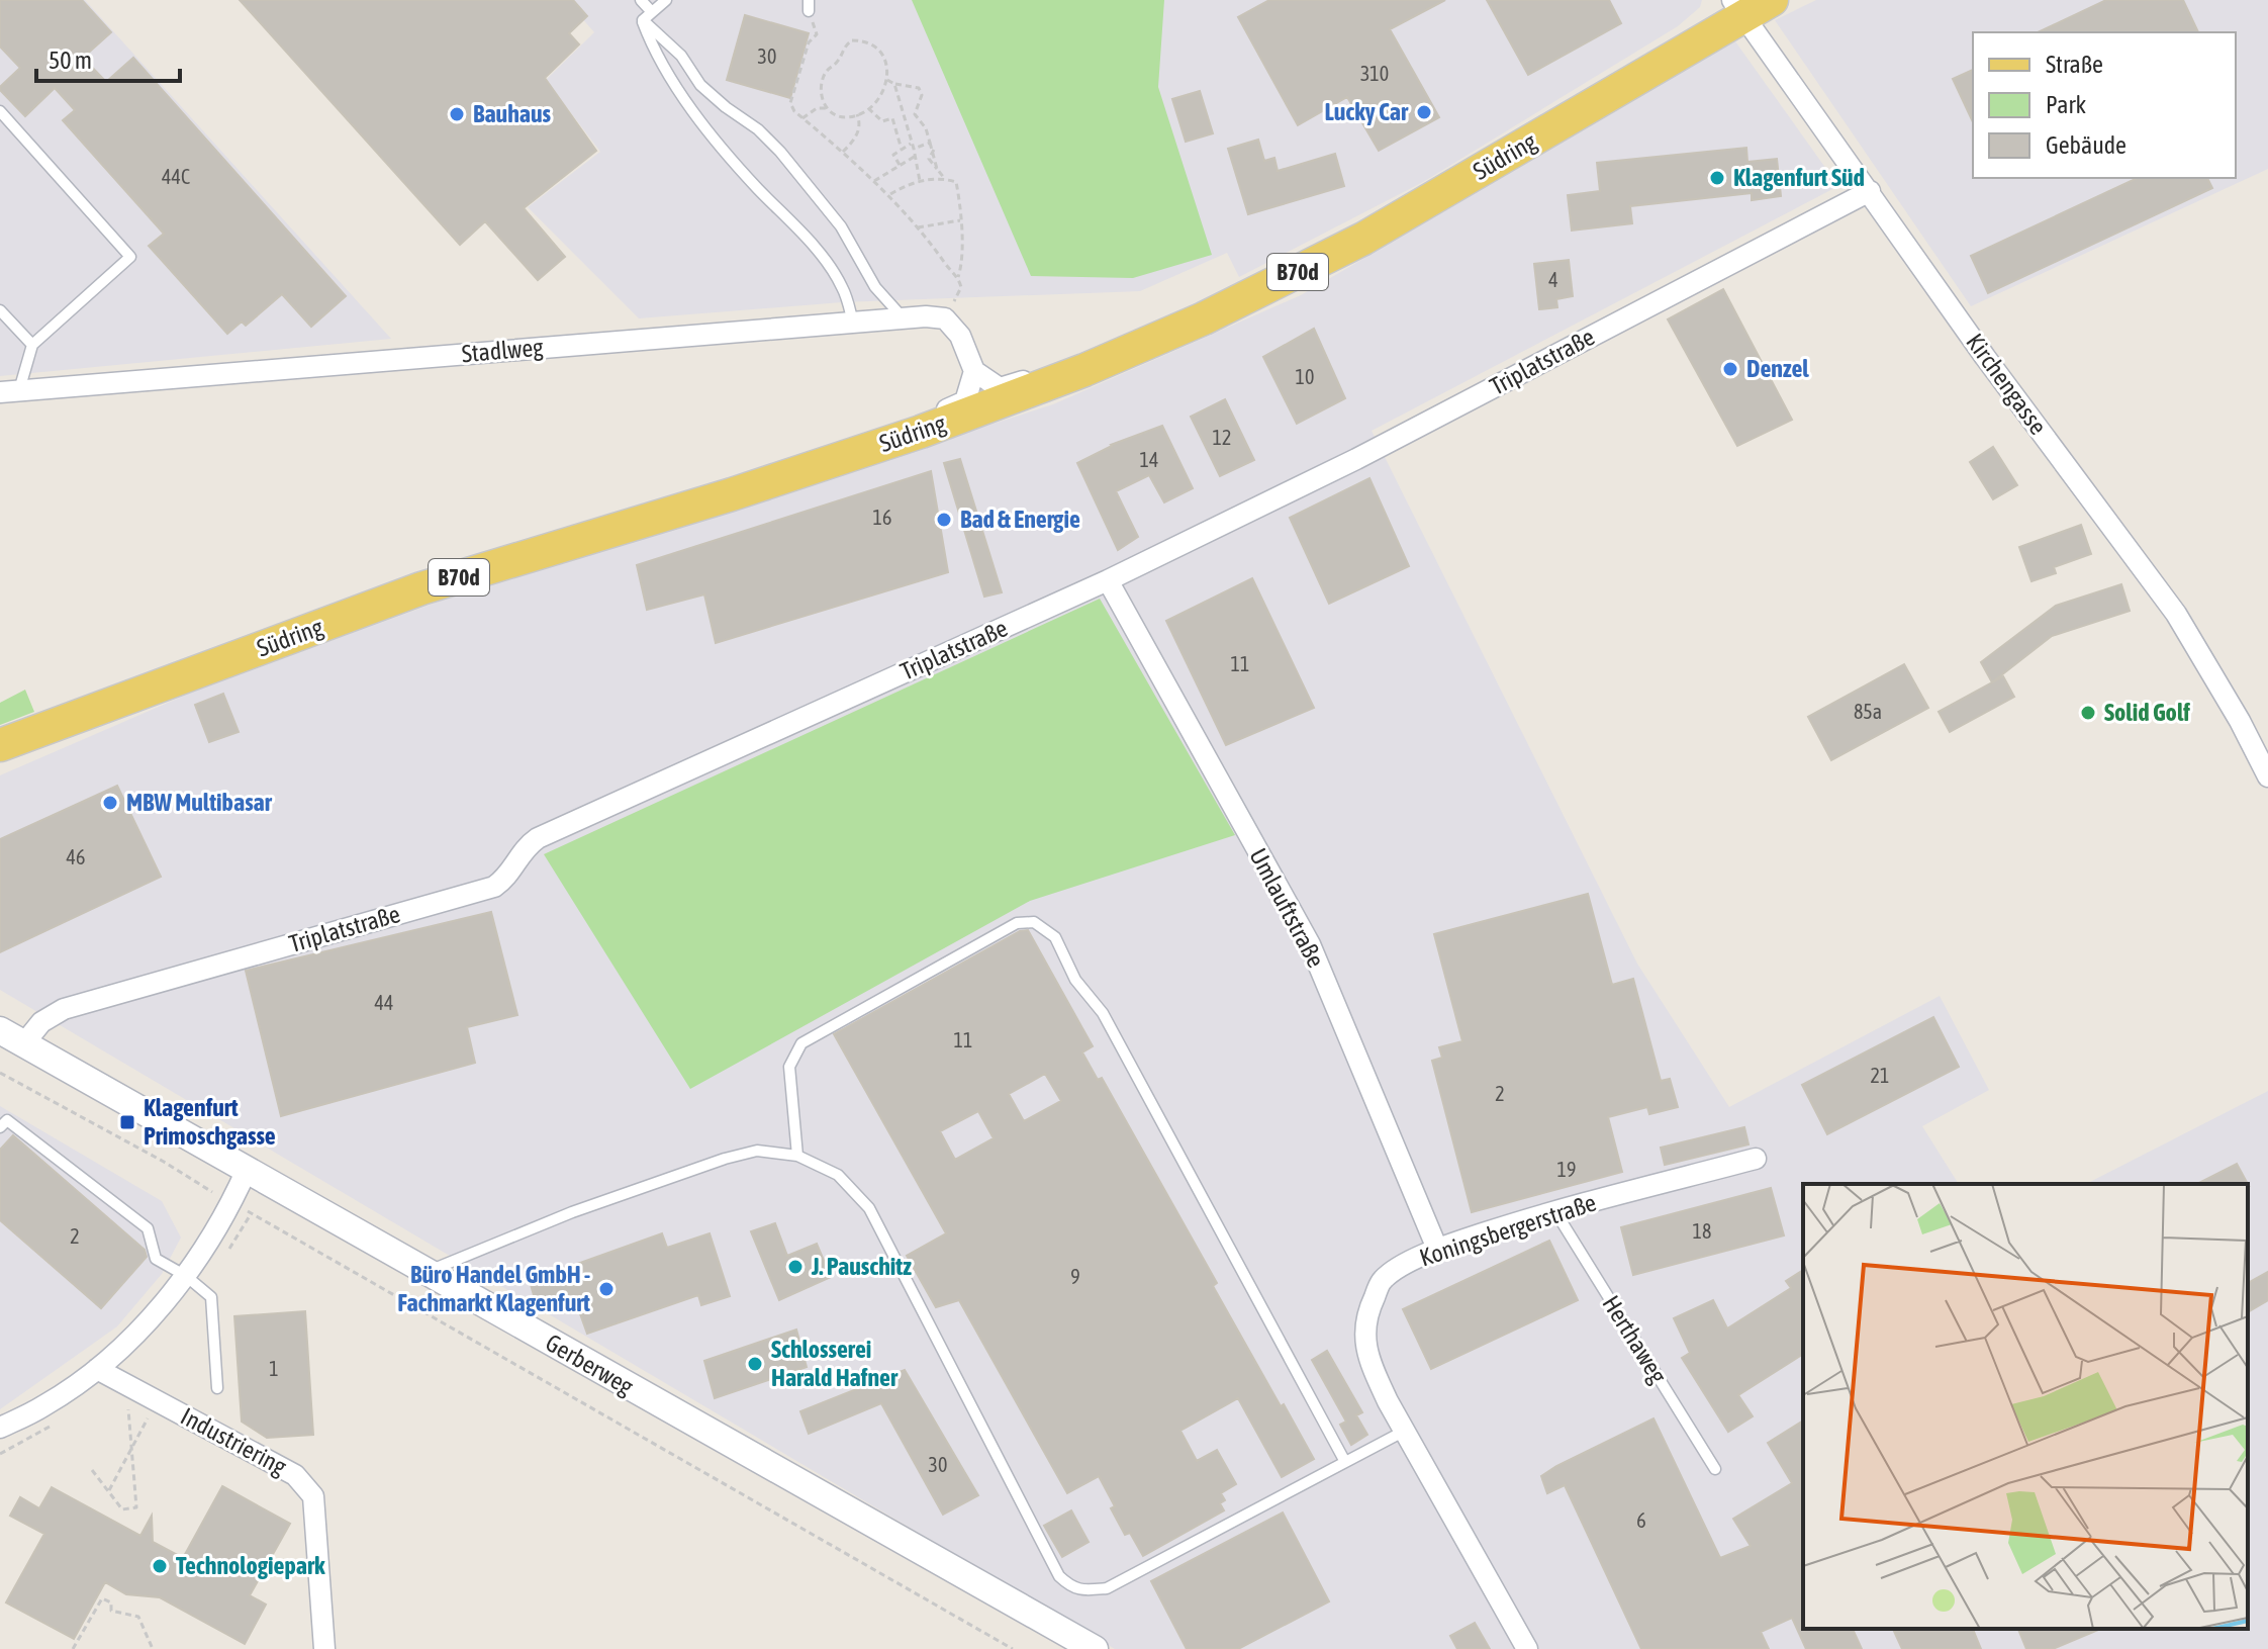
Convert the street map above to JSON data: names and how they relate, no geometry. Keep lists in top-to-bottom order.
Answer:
{
  "streets": {
    "main road": ["Südring", "B70d"],
    "street": [
      "Stadlweg",
      "Triplatstraße",
      "Kirchengasse",
      "Umlauftstraße",
      "Koningsbergerstraße",
      "Gerberweg",
      "Industriering"
    ],
    "lane": ["Herthaweg"]
  },
  "crossings": [
    ["Südring", "Kirchengasse"],
    ["Triplatstraße", "Kirchengasse"],
    ["Triplatstraße", "Umlauftstraße"],
    ["Triplatstraße", "Gerberweg"],
    ["Umlauftstraße", "Koningsbergerstraße"],
    ["Koningsbergerstraße", "Herthaweg"]
  ],
  "places": {
    "other": [
      "Lucky Car",
      "Bauhaus",
      "Klagenfurt Süd",
      "Denzel",
      "Bad & Energie",
      "Solid Golf",
      "MBW Multibasar",
      "J. Pauschitz",
      "Büro Handel GmbH - Fachmarkt Klagenfurt",
      "Schlosserei Harald Hafner",
      "Technologiepark"
    ],
    "transit": ["Klagenfurt Primoschgasse"]
  },
  "house_numbers": [
    "30",
    "310",
    "44C",
    "4",
    "10",
    "12",
    "14",
    "16",
    "11",
    "85a",
    "46",
    "44",
    "11",
    "21",
    "2",
    "19",
    "18",
    "2",
    "9",
    "1",
    "30",
    "6"
  ],
  "legend": ["Straße", "Park", "Gebäude"],
  "scale_bar": "50 m"
}
